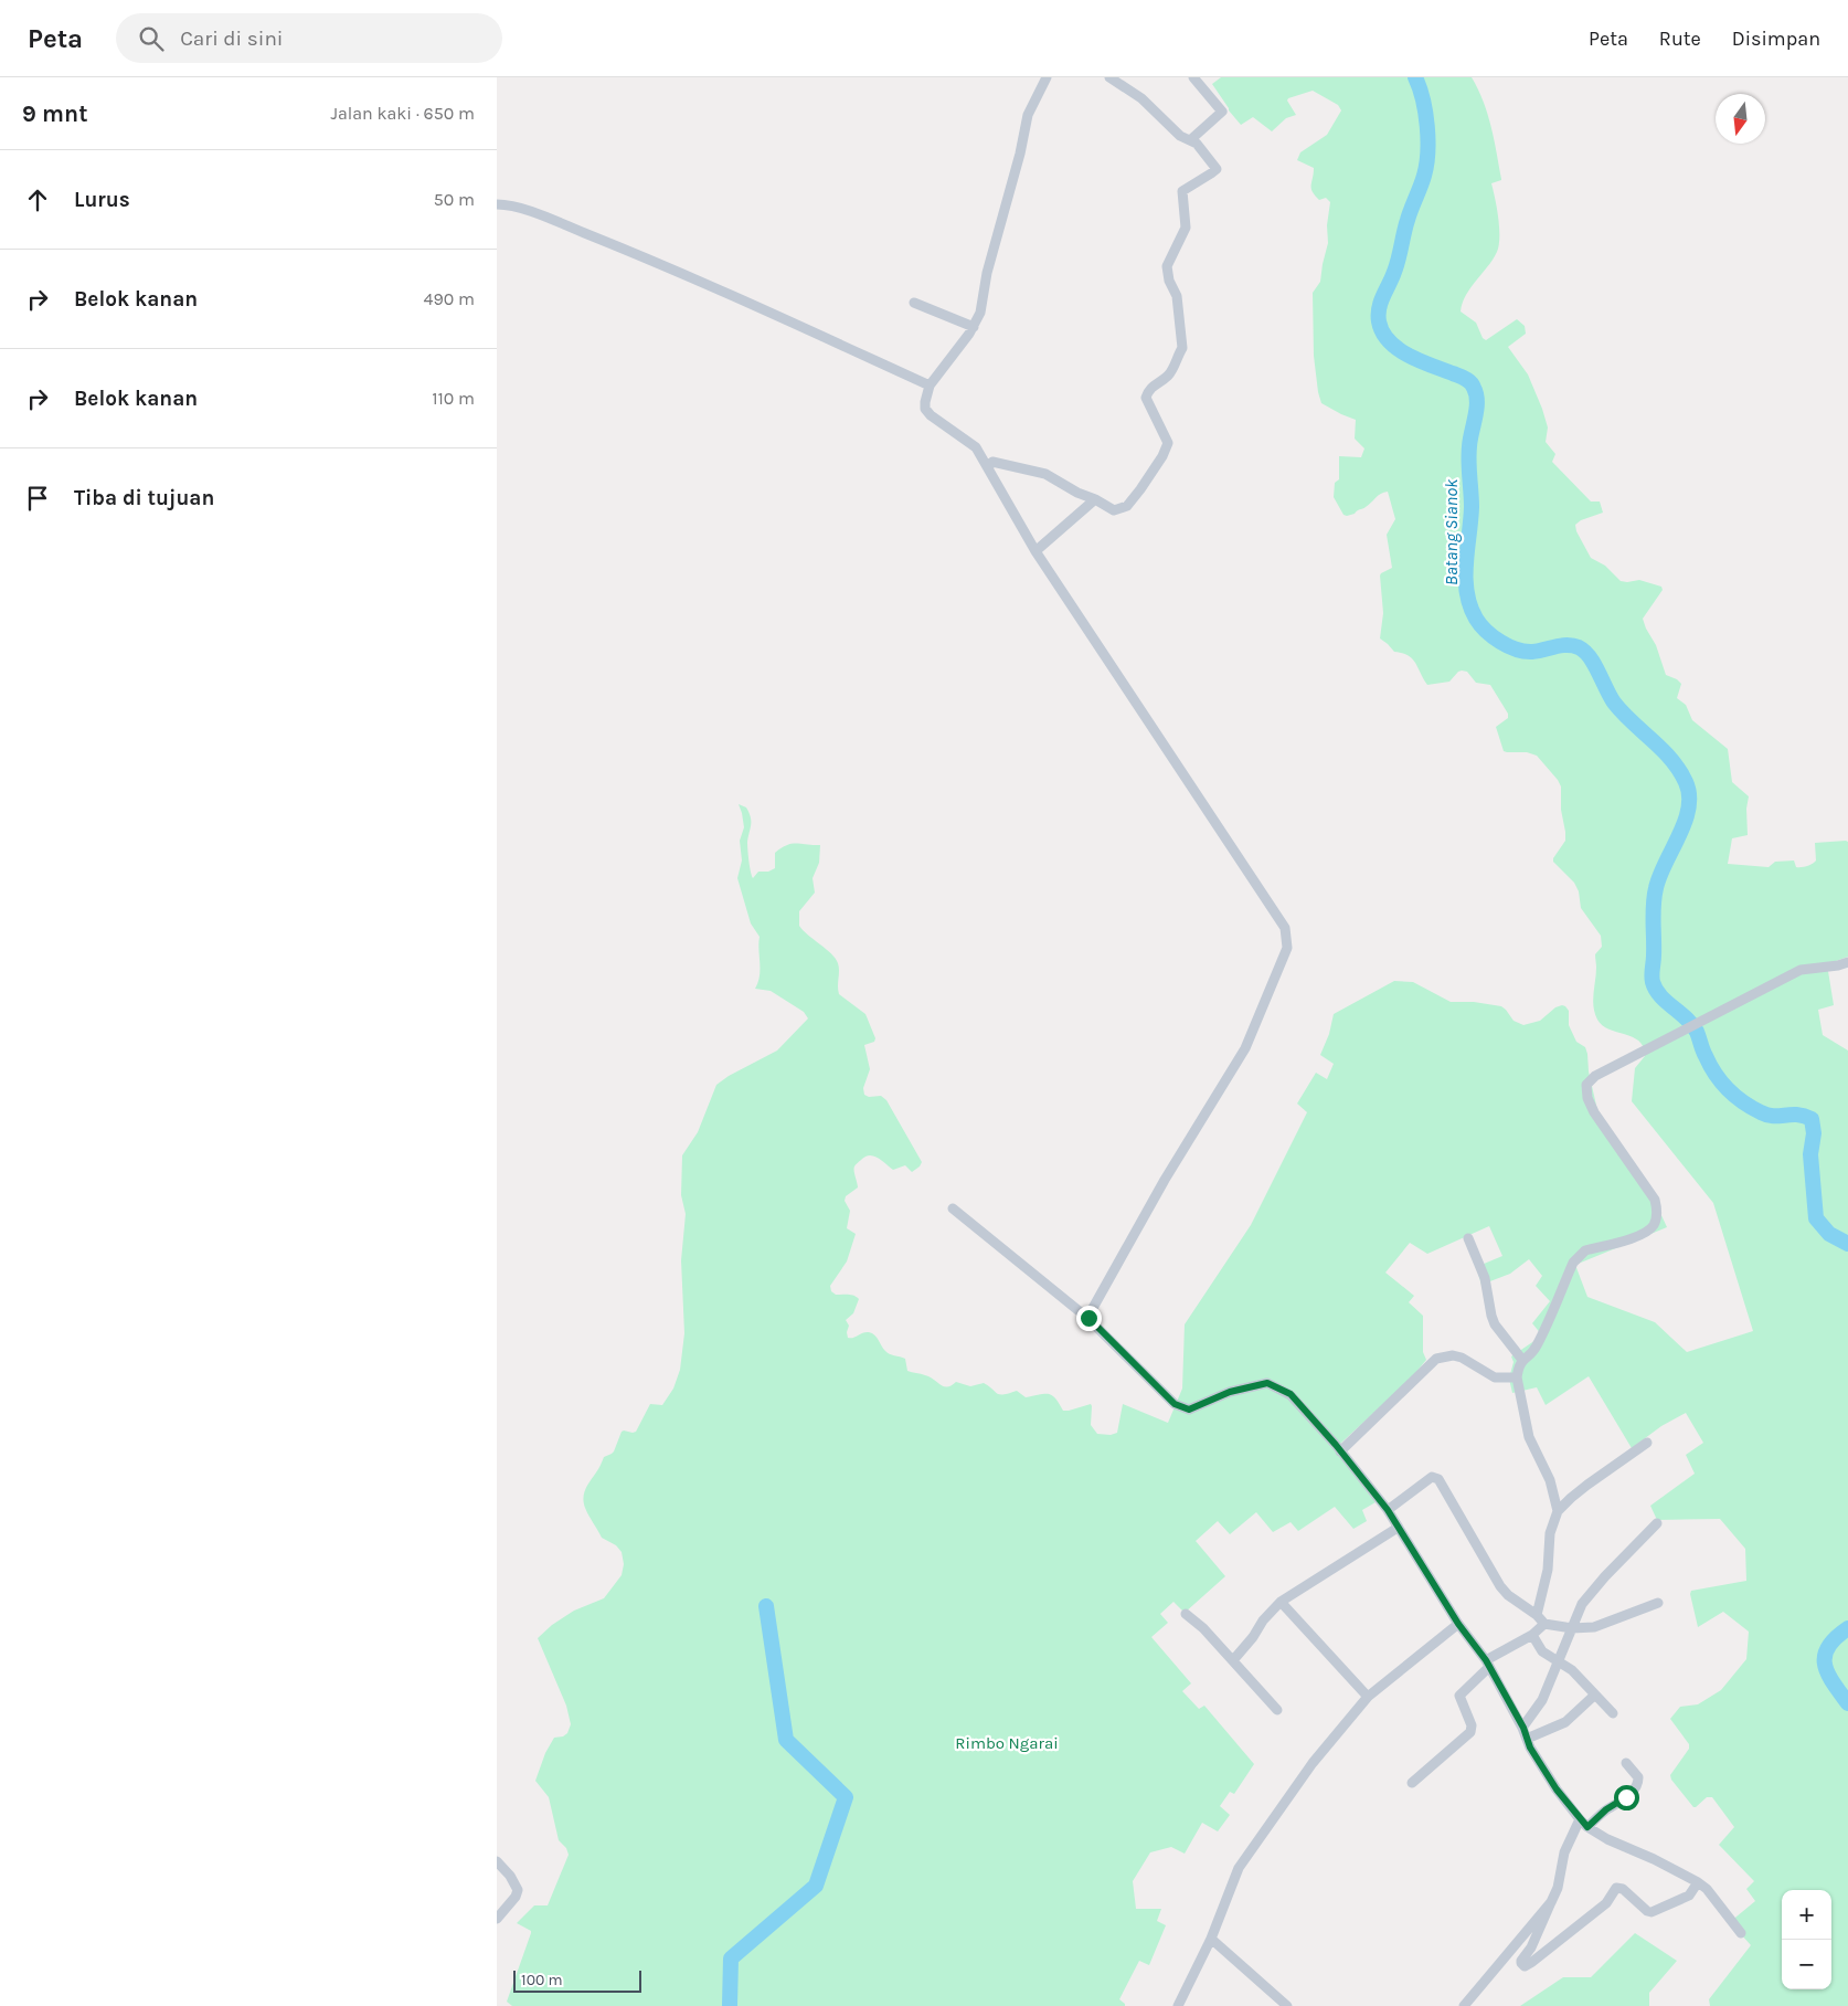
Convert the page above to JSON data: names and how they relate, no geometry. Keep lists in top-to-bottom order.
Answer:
{
  "water": ["Batang Sianok"],
  "parks": ["Rimbo Ngarai"],
  "scale_bar": "100 m",
  "north": "bottom",
  "page": {
    "header": "Peta",
    "search": "Cari di sini",
    "nav": ["Peta", "Rute", "Disimpan"],
    "heading": ["9 mnt", "Jalan kaki · 650 m"],
    "list": [
      ["Lurus", "50 m"],
      ["Belok kanan", "490 m"],
      ["Belok kanan", "110 m"],
      "Tiba di tujuan"
    ],
    "map_buttons": ["+", "−"],
    "scale": "100 m"
  }
}
